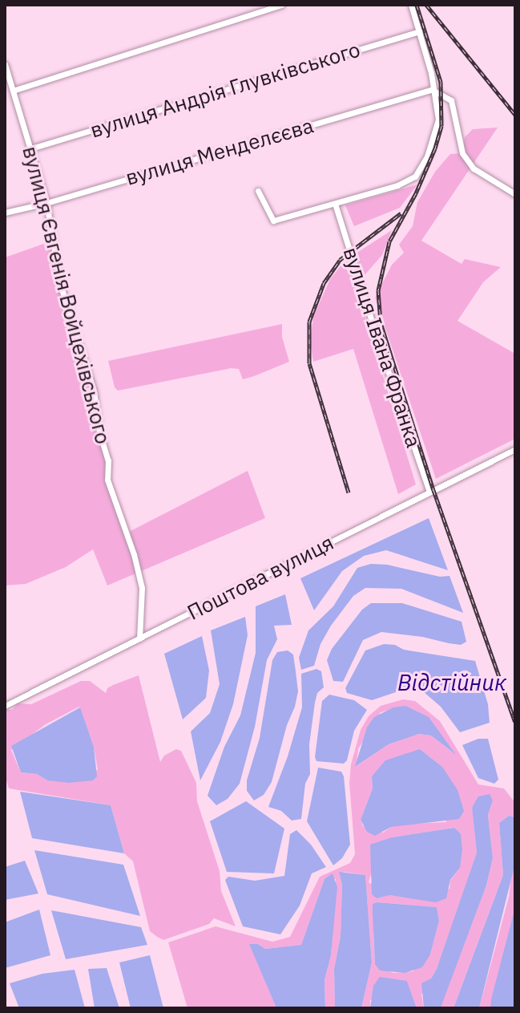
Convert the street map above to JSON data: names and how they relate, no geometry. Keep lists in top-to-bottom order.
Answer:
{
  "streets": {
    "street": [
      "вулиця Андрія Глувківського",
      "вулиця Менделєєва",
      "вулиця Євгенія Войцехівського",
      "вулиця Івана Франка",
      "Поштова вулиця"
    ]
  },
  "crossings": [
    ["вулиця Андрія Глувківського", "вулиця Євгенія Войцехівського"],
    ["вулиця Менделєєва", "вулиця Євгенія Войцехівського"],
    ["вулиця Євгенія Войцехівського", "Поштова вулиця"],
    ["вулиця Івана Франка", "Поштова вулиця"]
  ],
  "water": ["Відстійник"]
}
